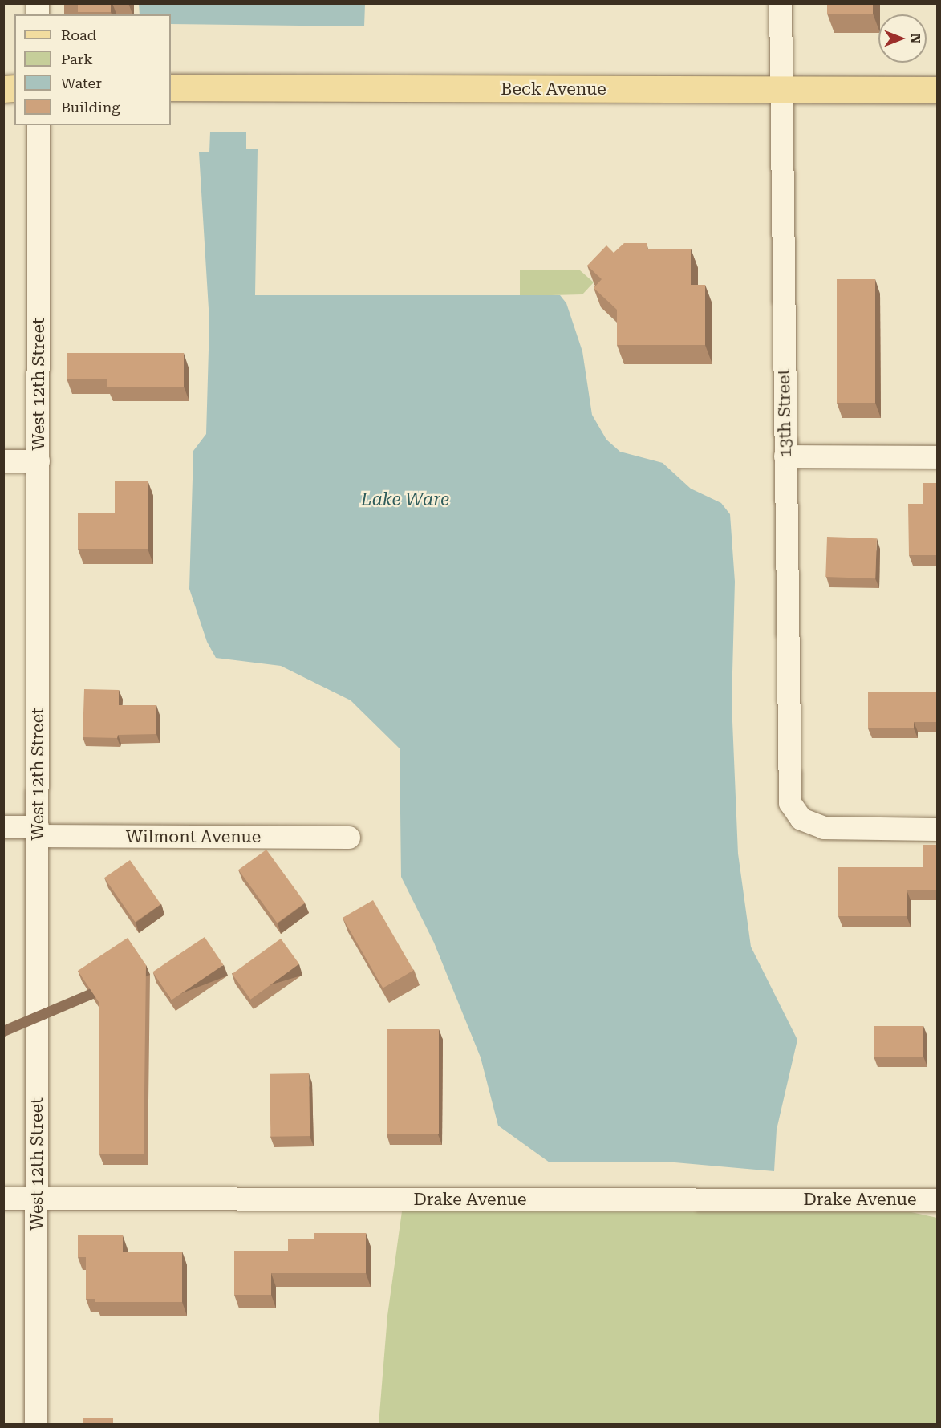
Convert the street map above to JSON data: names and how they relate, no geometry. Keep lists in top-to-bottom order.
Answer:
{
  "streets": {
    "main road": ["Beck Avenue"],
    "street": [
      "West 12th Street",
      "13th Street",
      "Wilmont Avenue",
      "Drake Avenue"
    ]
  },
  "crossings": [
    ["Beck Avenue", "13th Street"],
    ["West 12th Street", "Wilmont Avenue"],
    ["West 12th Street", "Drake Avenue"]
  ],
  "water": ["Lake Ware"],
  "legend": [
    "Road",
    "Park",
    "Water",
    "Building"
  ],
  "north": "right"
}
